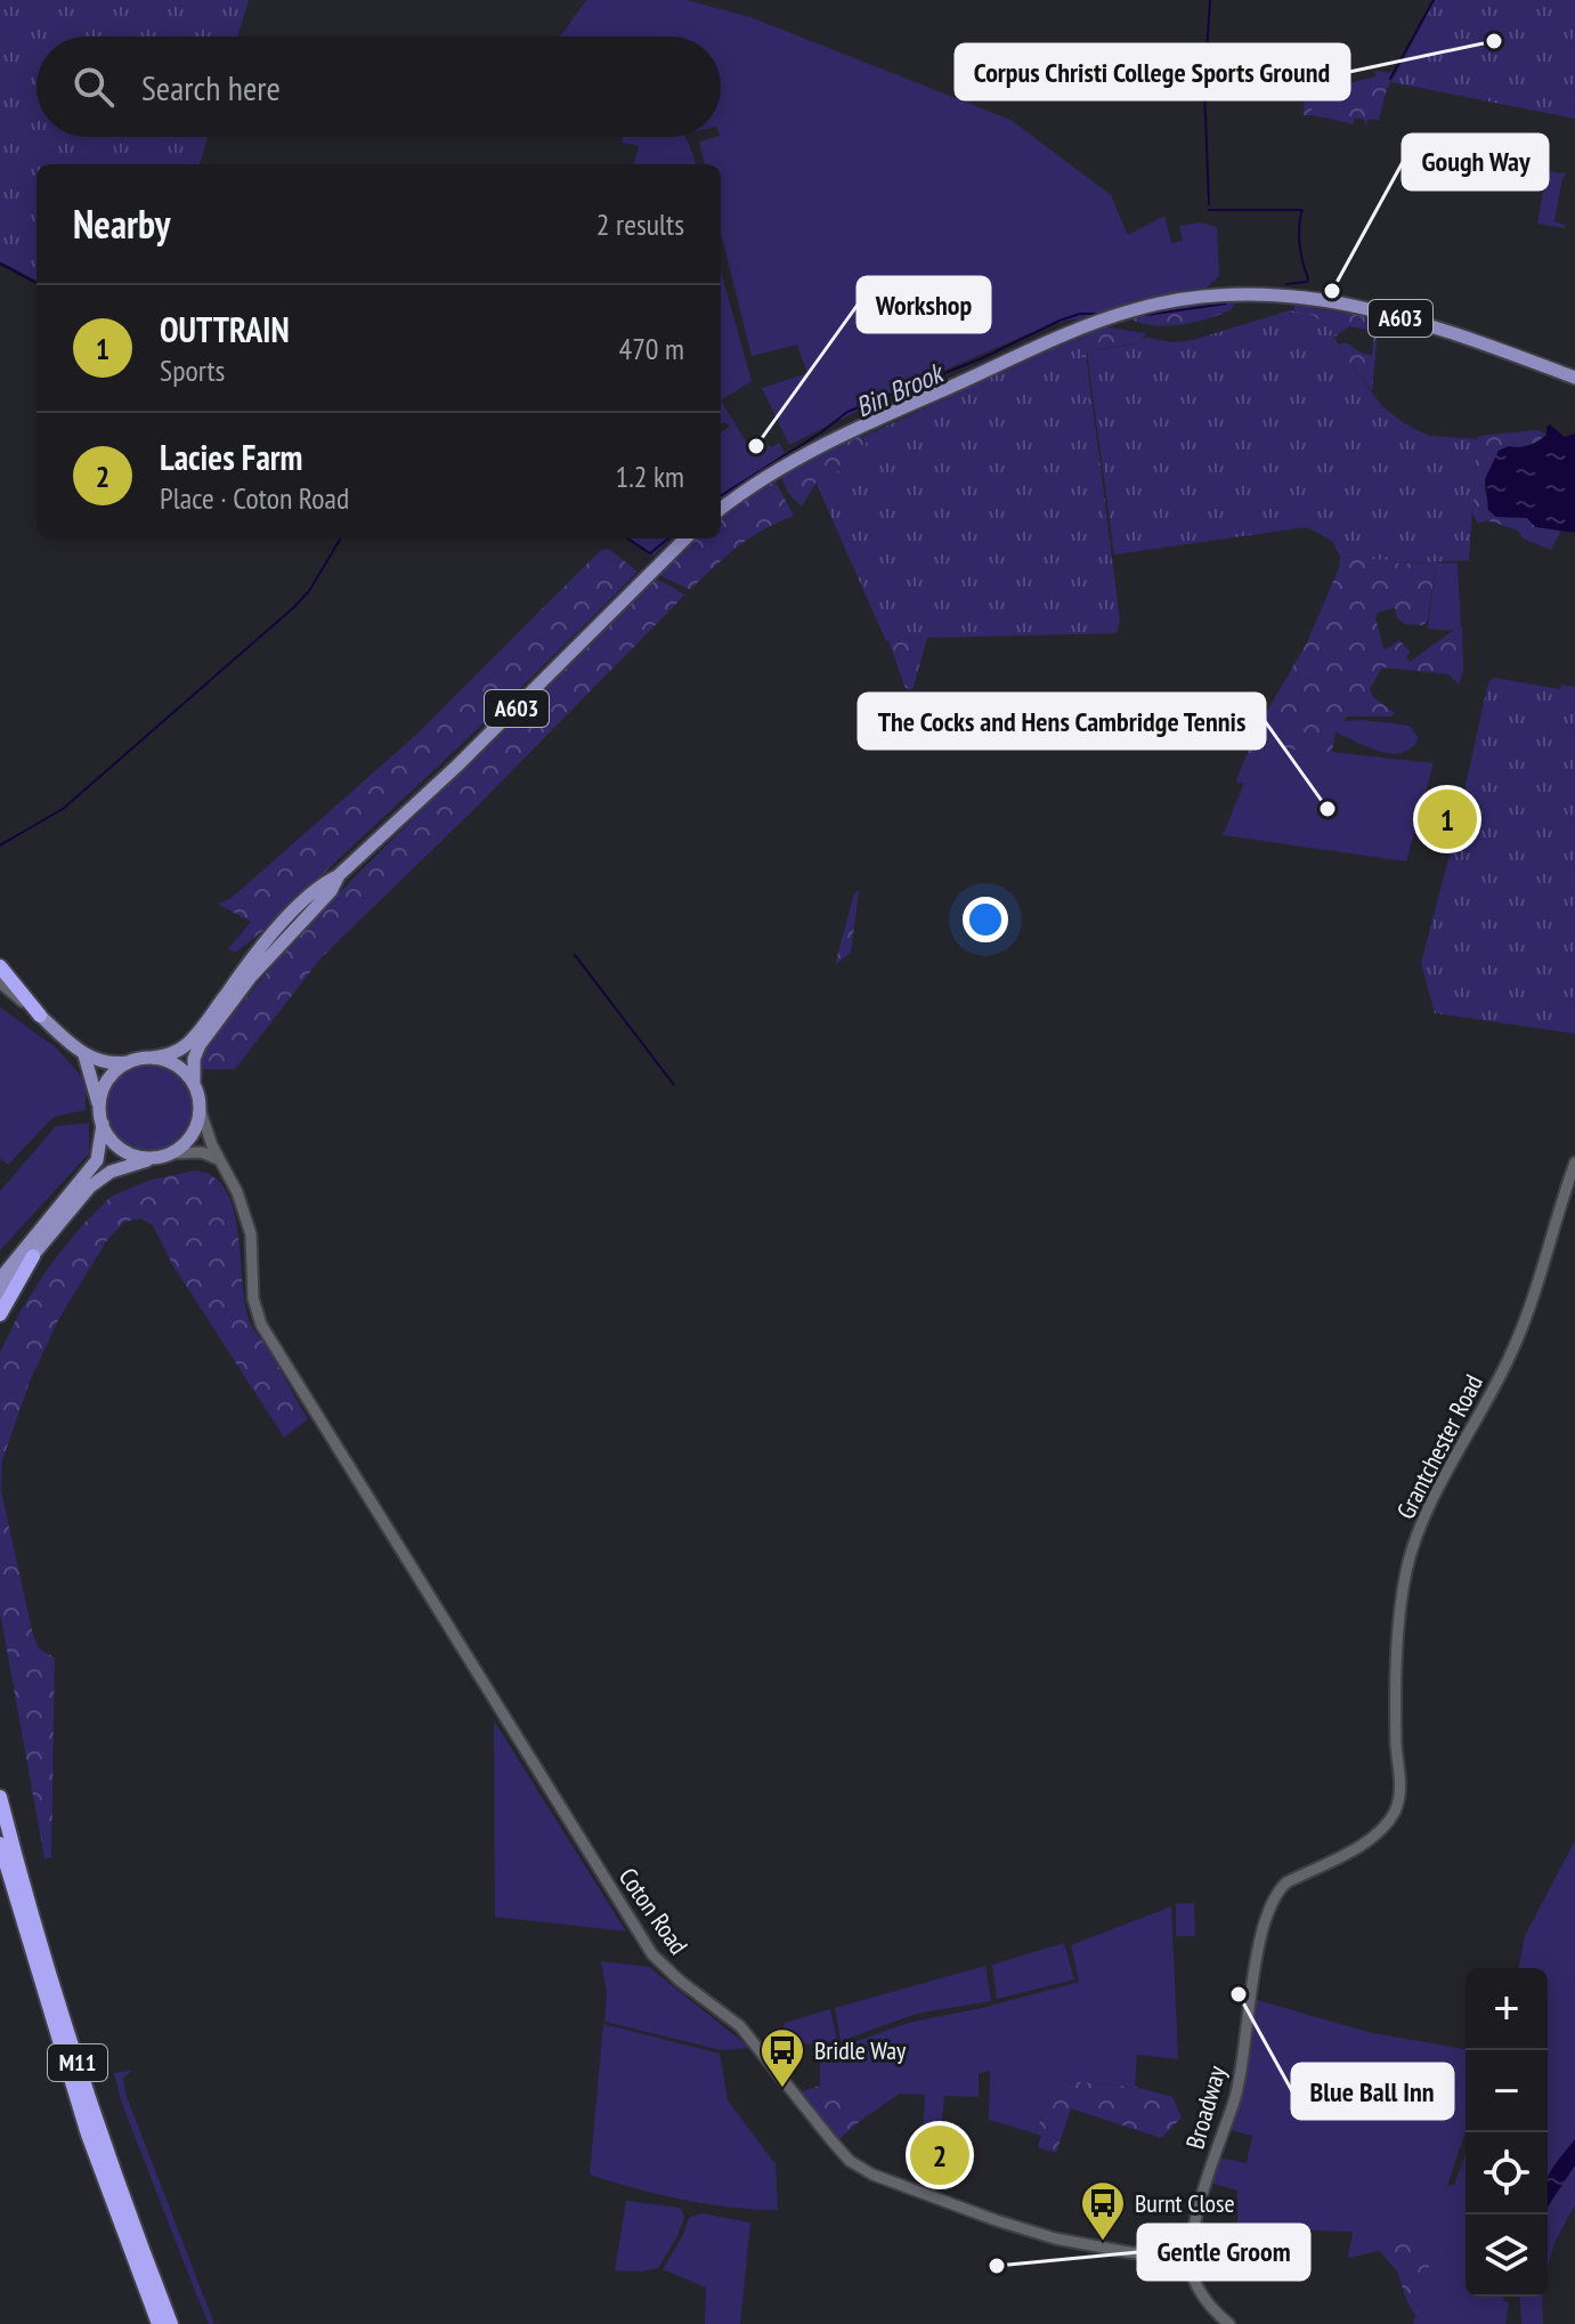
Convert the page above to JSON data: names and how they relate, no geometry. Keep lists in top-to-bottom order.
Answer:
{
  "streets": {
    "highway": ["M11"],
    "main road": ["A603"],
    "street": ["Grantchester Road", "Coton Road", "Broadway"]
  },
  "crossings": [
    ["A603", "Coton Road"],
    ["Grantchester Road", "Broadway"],
    ["Coton Road", "Broadway"]
  ],
  "water": ["Bin Brook"],
  "places": {
    "other": [
      "Corpus Christi College Sports Ground",
      "Gough Way",
      "Workshop",
      "The Cocks and Hens Cambridge Tennis",
      "Blue Ball Inn",
      "Gentle Groom"
    ],
    "bus stop": ["Bridle Way", "Burnt Close"]
  },
  "page": {
    "search": "Search here",
    "heading": ["Nearby", "2 results"],
    "list": [
      {
        "mark": "1",
        "name": "OUTTRAIN",
        "note": "Sports",
        "value": "470 m"
      },
      {
        "mark": "2",
        "name": "Lacies Farm",
        "note": "Place · Coton Road",
        "value": "1.2 km"
      }
    ],
    "pins": ["1", "2"],
    "map_buttons": ["+", "−"]
  }
}
